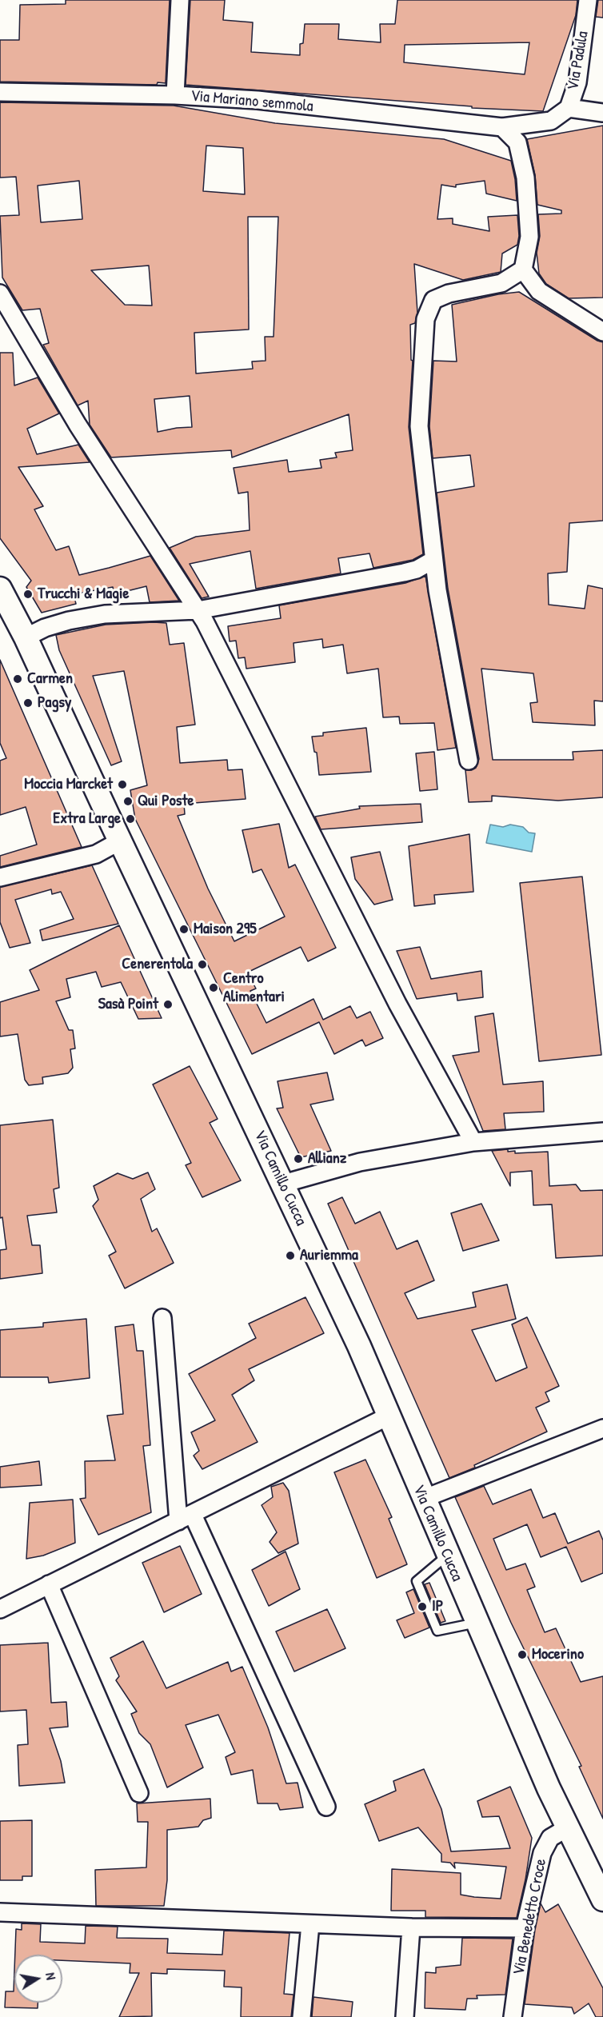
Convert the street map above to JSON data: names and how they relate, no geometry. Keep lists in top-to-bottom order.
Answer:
{
  "streets": {
    "street": [
      "Via Padula",
      "Via Mariano semmola",
      "Via Camillo Cucca",
      "Via Benedetto Croce"
    ]
  },
  "crossings": [
    ["Via Padula", "Via Mariano semmola"],
    ["Via Camillo Cucca", "Via Benedetto Croce"]
  ],
  "places": [
    "Trucchi & Magie",
    "Carmen",
    "Pagsy",
    "Moccia Marcket",
    "Qui Poste",
    "Extra Large",
    "Maison 295",
    "Cenerentola",
    "Centro Alimentari",
    "Sasà Point",
    "Allianz",
    "Auriemma",
    "IP",
    "Mocerino"
  ],
  "north": "right"
}
